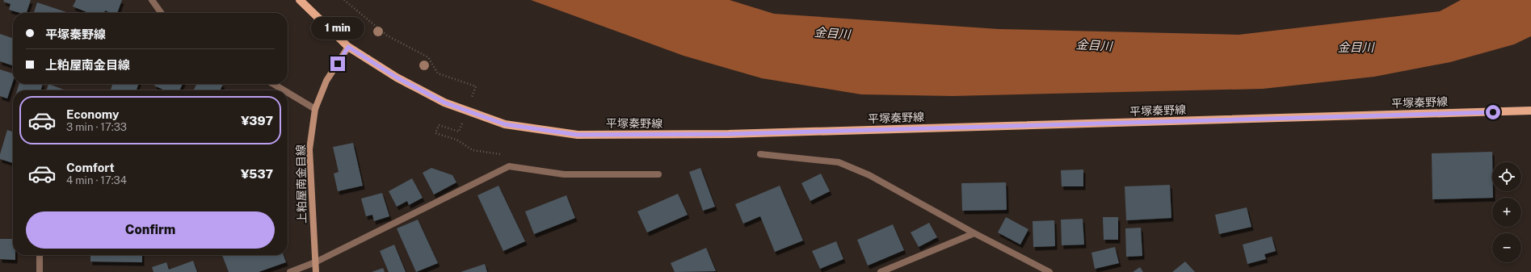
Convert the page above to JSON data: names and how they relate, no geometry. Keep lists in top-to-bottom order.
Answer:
{
  "streets": {
    "main road": ["平塚秦野線", "上粕屋南金目線"]
  },
  "crossings": [
    ["平塚秦野線", "上粕屋南金目線"]
  ],
  "water": ["金目川"],
  "page": {
    "banner": ["平塚秦野線", "上粕屋南金目線"],
    "bubble": "1 min",
    "list": [
      {
        "name": "Economy",
        "note": "3 min · 17:33",
        "value": "¥397"
      },
      {
        "name": "Comfort",
        "note": "4 min · 17:34",
        "value": "¥537"
      }
    ],
    "map_buttons": ["+", "−"],
    "buttons": "Confirm"
  }
}
